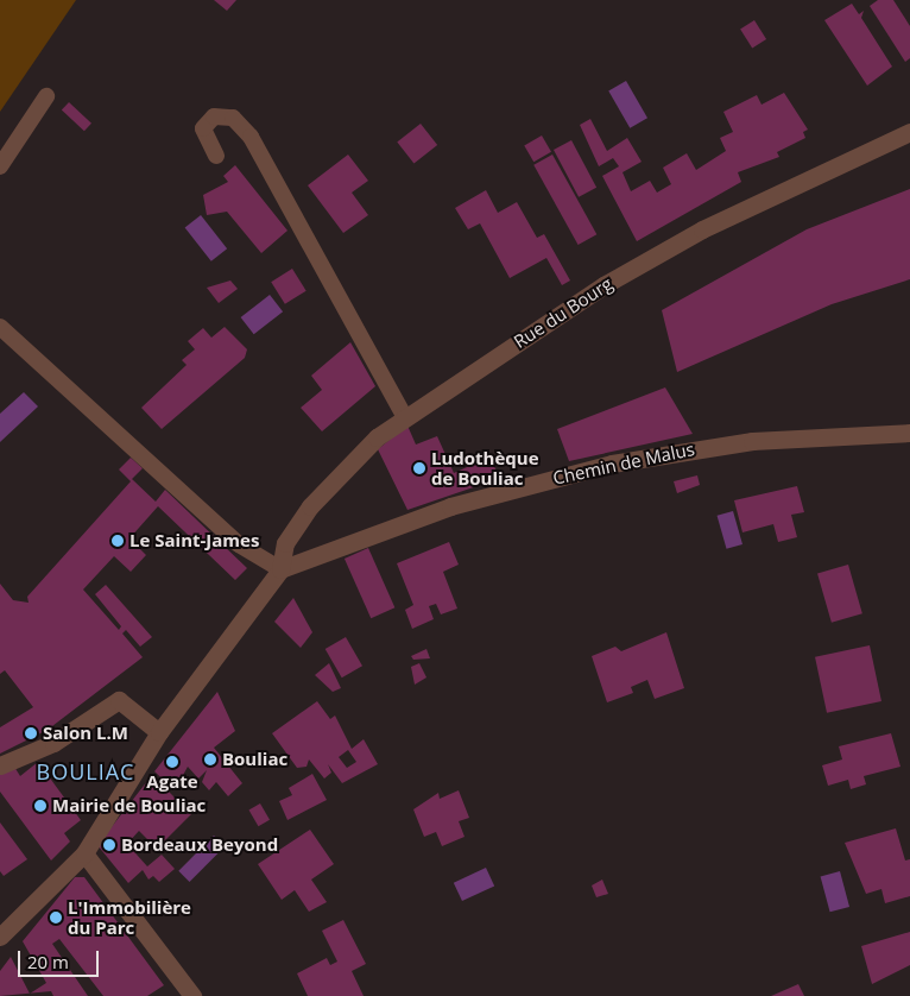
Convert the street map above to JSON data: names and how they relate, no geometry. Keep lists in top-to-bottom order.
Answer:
{
  "streets": {
    "street": ["Rue du Bourg", "Chemin de Malus"]
  },
  "crossings": [
    ["Rue du Bourg", "Chemin de Malus"]
  ],
  "districts": ["BOULIAC"],
  "places": [
    "Ludothèque de Bouliac",
    "Le Saint-James",
    "Salon L.M",
    "Bouliac",
    "Agate",
    "Mairie de Bouliac",
    "Bordeaux Beyond",
    "L'Immobilière du Parc"
  ],
  "scale_bar": "20 m"
}
